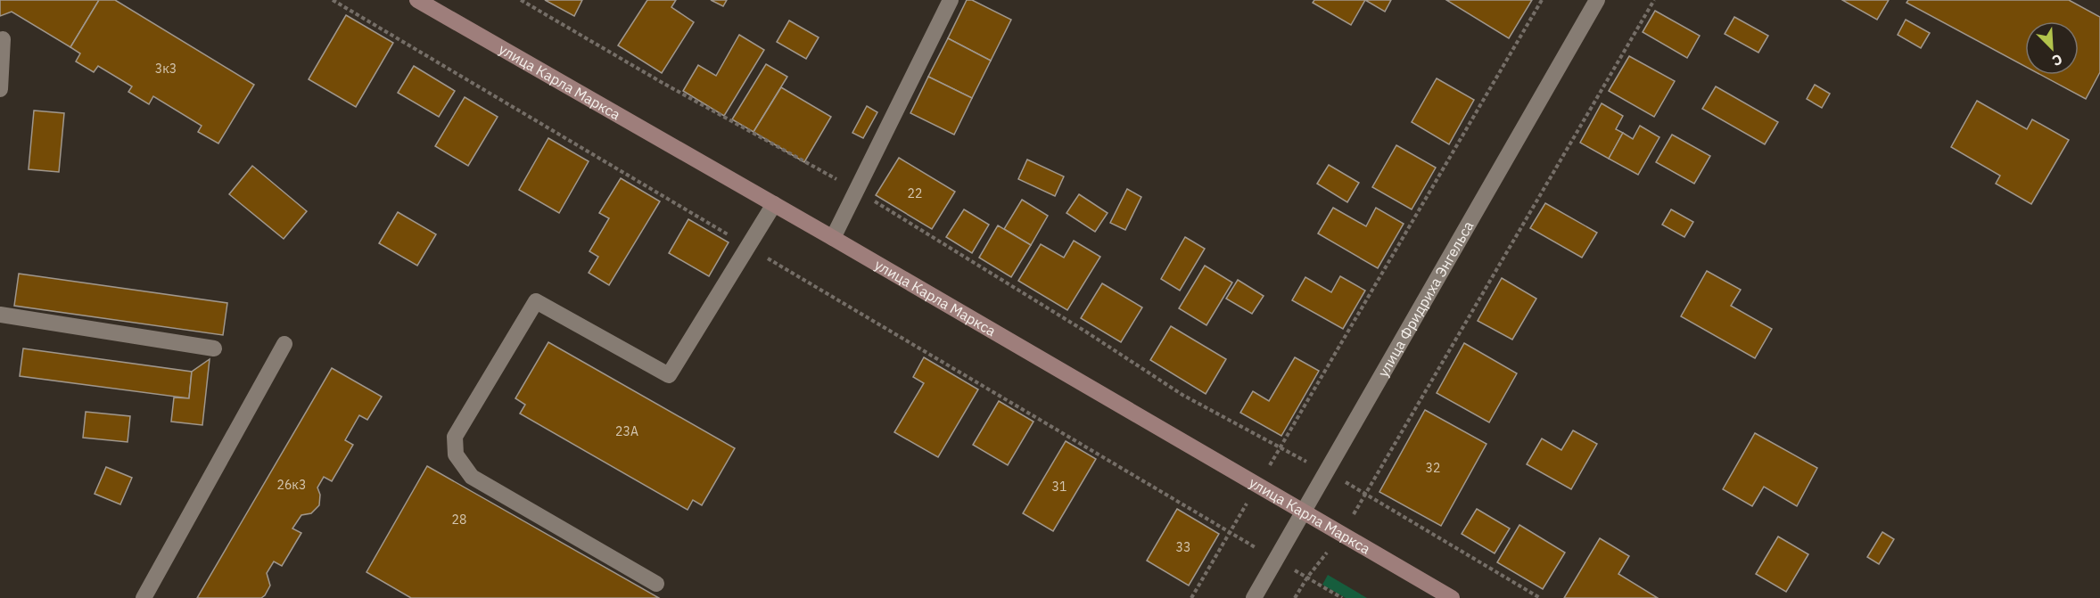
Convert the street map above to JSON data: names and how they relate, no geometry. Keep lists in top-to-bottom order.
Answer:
{
  "streets": {
    "main road": ["улица Карла Маркса"],
    "street": ["улица Фридриха Энгельса"]
  },
  "crossings": [
    ["улица Карла Маркса", "улица Фридриха Энгельса"]
  ],
  "house_numbers": [
    "3к3",
    "22",
    "23А",
    "32",
    "26к3",
    "31",
    "28",
    "33"
  ],
  "north": "bottom right"
}
